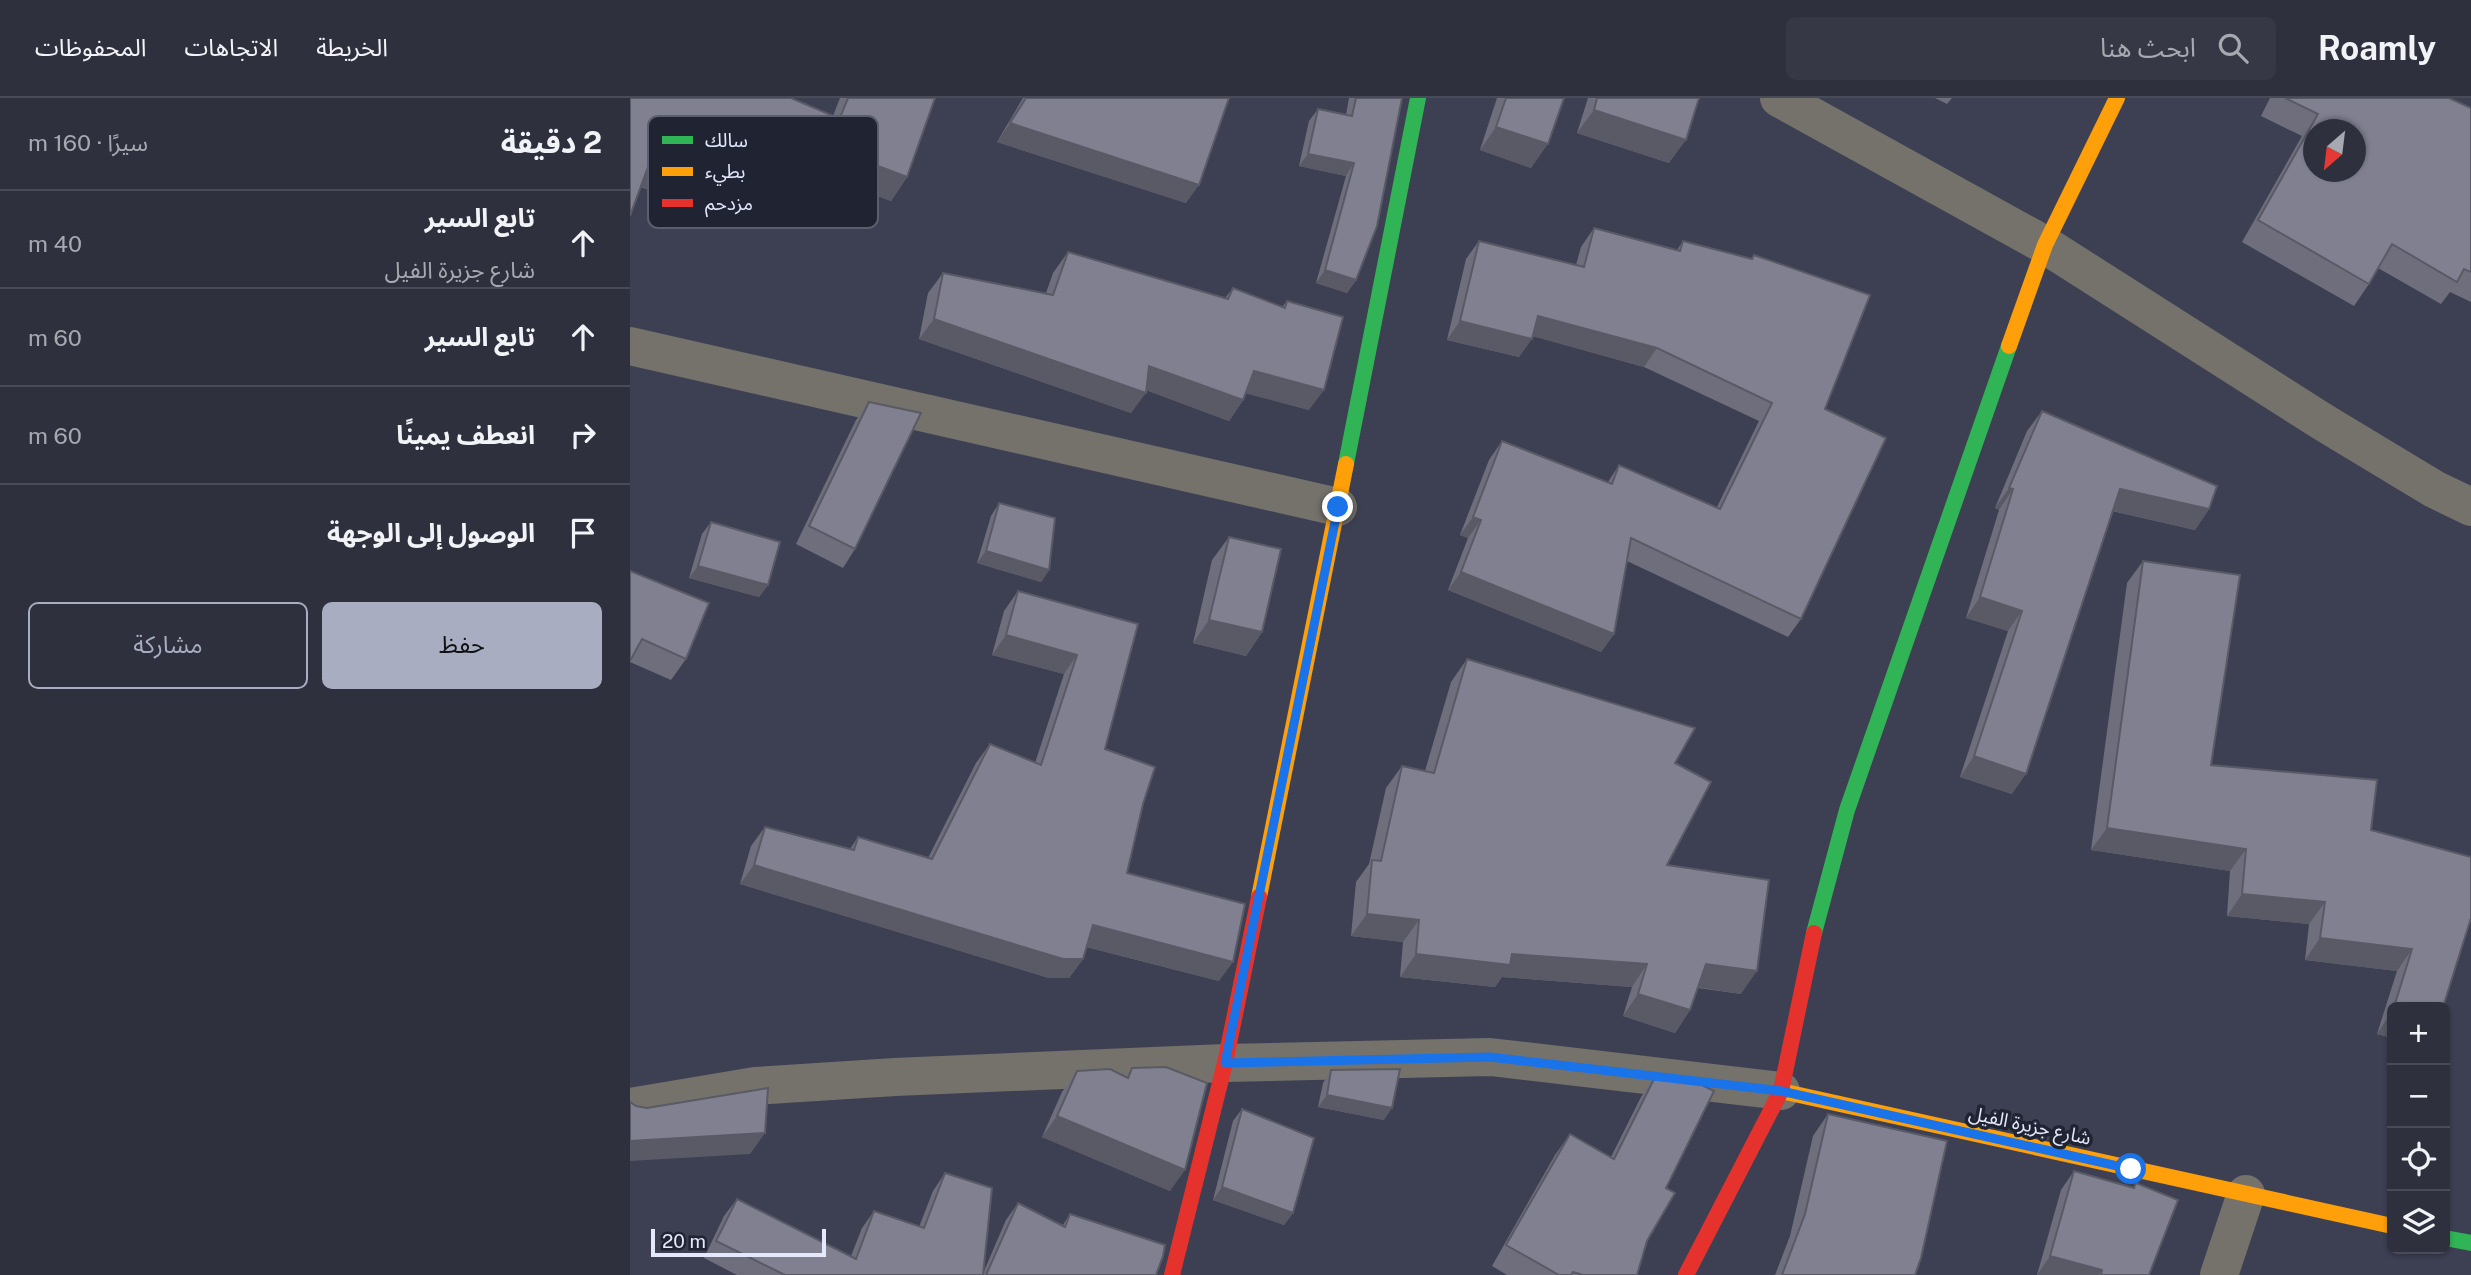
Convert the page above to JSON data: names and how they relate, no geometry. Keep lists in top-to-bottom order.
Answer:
{
  "streets": {
    "street": ["شارع جزيرة الفيل"]
  },
  "legend": ["سالك", "بطيء", "مزدحم"],
  "scale_bar": "20 m",
  "north": "bottom left",
  "page": {
    "header": "Roamly",
    "search": "ابحث هنا",
    "nav": ["الخريطة", "الاتجاهات", "المحفوظات"],
    "heading": ["2 دقيقة", "سيرًا · 160 m"],
    "list": [
      ["تابع السير", "شارع جزيرة الفيل", "40 m"],
      ["تابع السير", "60 m"],
      ["انعطف يمينًا", "60 m"],
      "الوصول إلى الوجهة"
    ],
    "buttons": ["حفظ", "مشاركة"],
    "map_buttons": ["+", "−"],
    "scale": "20 m"
  }
}
